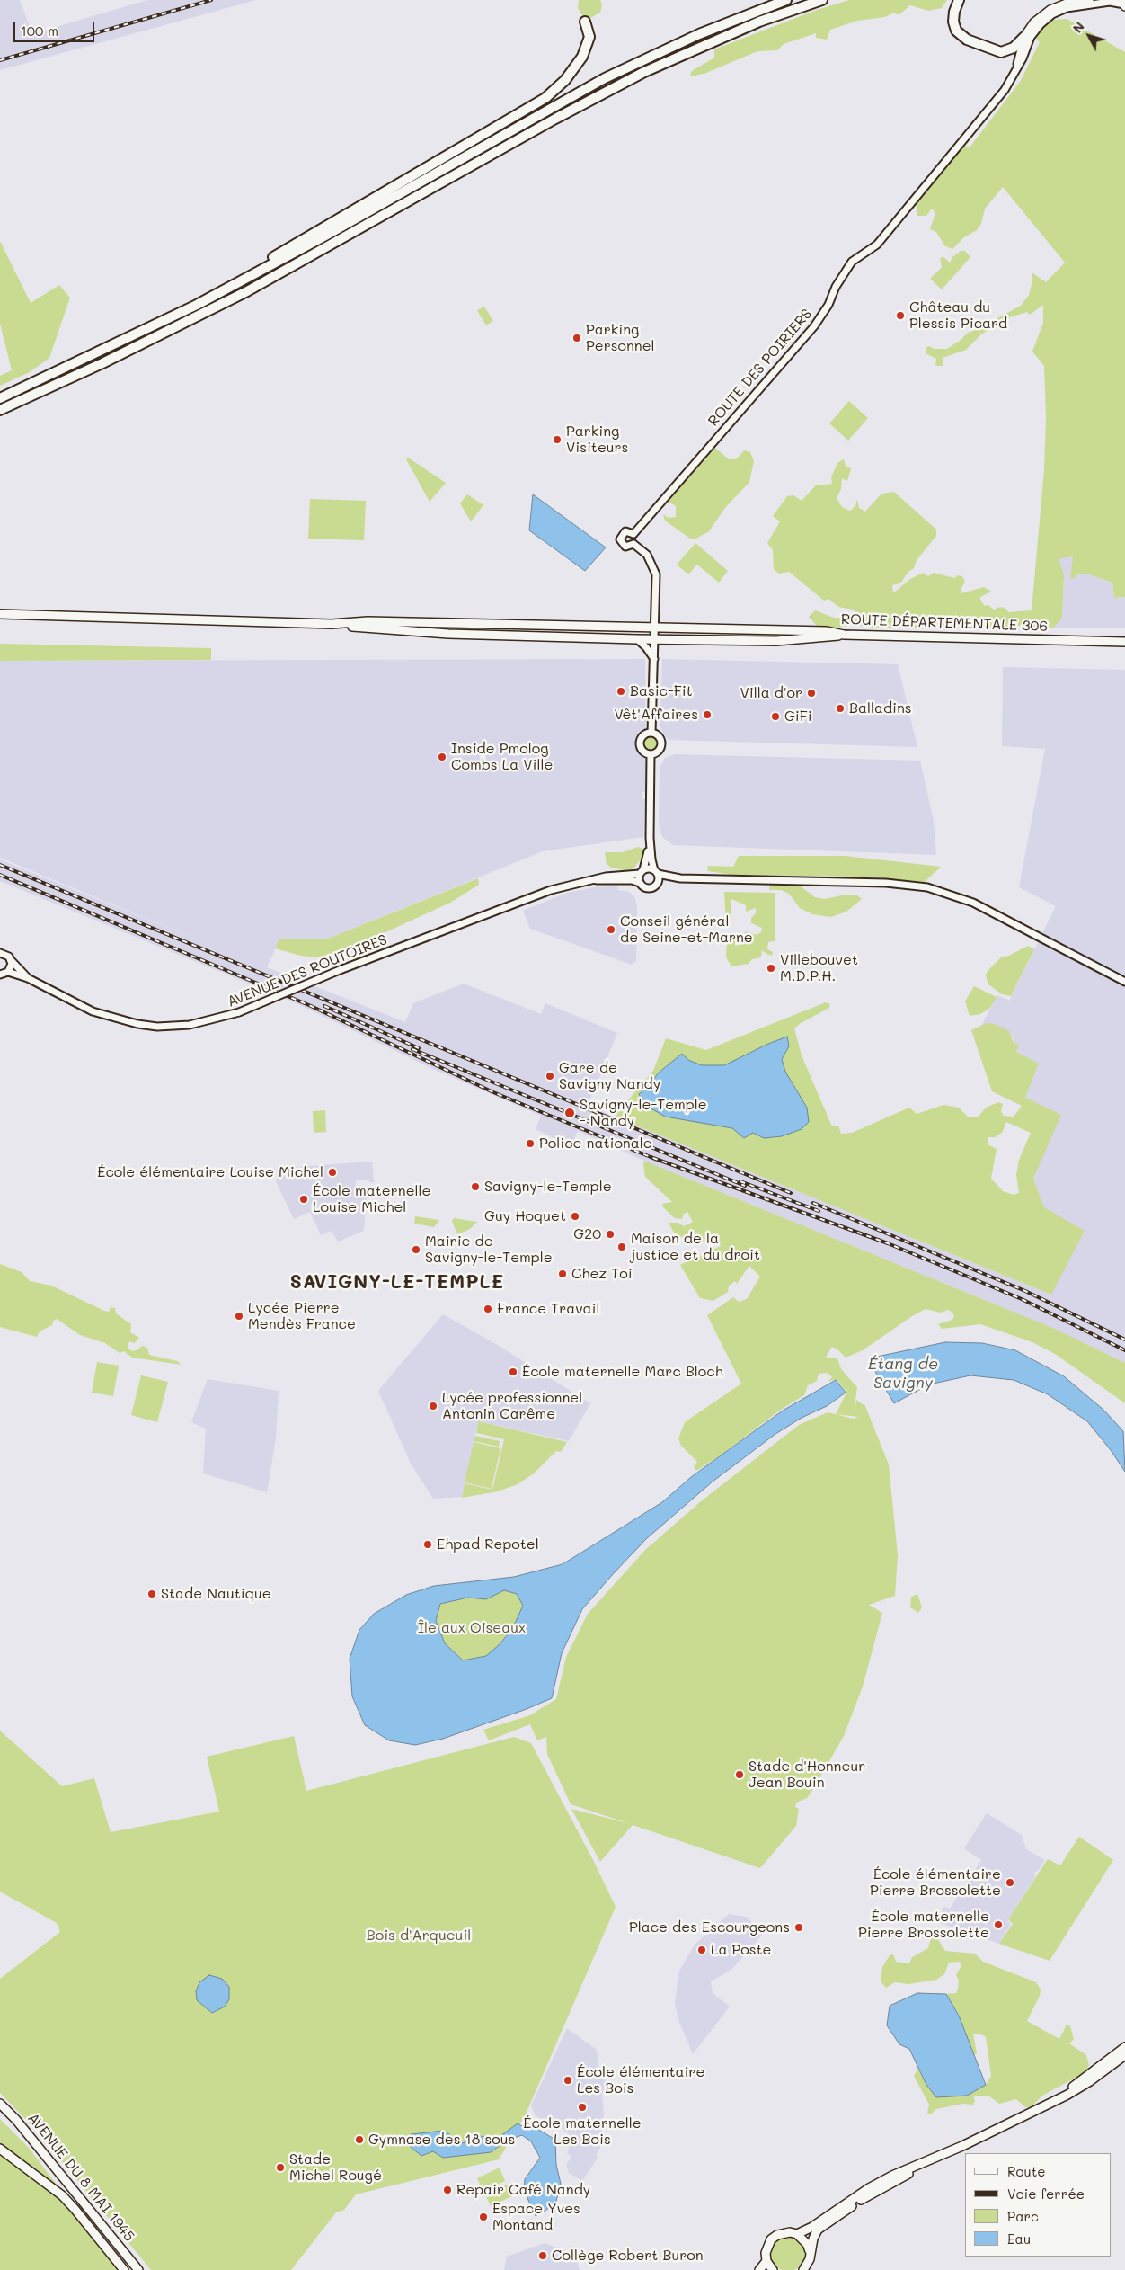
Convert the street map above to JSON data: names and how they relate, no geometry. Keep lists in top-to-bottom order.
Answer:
{
  "streets": {
    "main road": ["ROUTE DÉPARTEMENTALE 306", "AVENUE DU 8 MAI 1945"],
    "street": ["ROUTE DES POIRIERS", "AVENUE DES ROUTOIRES"]
  },
  "districts": ["SAVIGNY-LE-TEMPLE"],
  "water": ["Étang de Savigny"],
  "parks": ["Île aux Oiseaux", "Bois d'Arqueuil"],
  "places": [
    "Château du Plessis Picard",
    "Parking Personnel",
    "Parking Visiteurs",
    "Basic-Fit",
    "Villa d'or",
    "Balladins",
    "Vêt'Affaires",
    "GiFi",
    "Inside Pmolog Combs La Ville",
    "Conseil général de Seine-et-Marne",
    "Villebouvet M.D.P.H.",
    "Gare de Savigny Nandy",
    "Savigny-le-Temple - Nandy",
    "Police nationale",
    "École élémentaire Louise Michel",
    "Savigny-le-Temple",
    "École maternelle Louise Michel",
    "Guy Hoquet",
    "G20",
    "Maison de la justice et du droit",
    "Mairie de Savigny-le-Temple",
    "Chez Toi",
    "France Travail",
    "Lycée Pierre Mendès France",
    "École maternelle Marc Bloch",
    "Lycée professionnel Antonin Carême",
    "Ehpad Repotel",
    "Stade Nautique",
    "Stade d'Honneur Jean Bouin",
    "École élémentaire Pierre Brossolette",
    "École maternelle Pierre Brossolette",
    "Place des Escourgeons",
    "La Poste",
    "École élémentaire Les Bois",
    "École maternelle Les Bois",
    "Gymnase des 18 sous",
    "Stade Michel Rougé",
    "Repair Café Nandy",
    "Espace Yves Montand",
    "Collège Robert Buron"
  ],
  "legend": [
    "Route",
    "Voie ferrée",
    "Parc",
    "Eau"
  ],
  "scale_bar": "100 m",
  "north": "top left"
}
